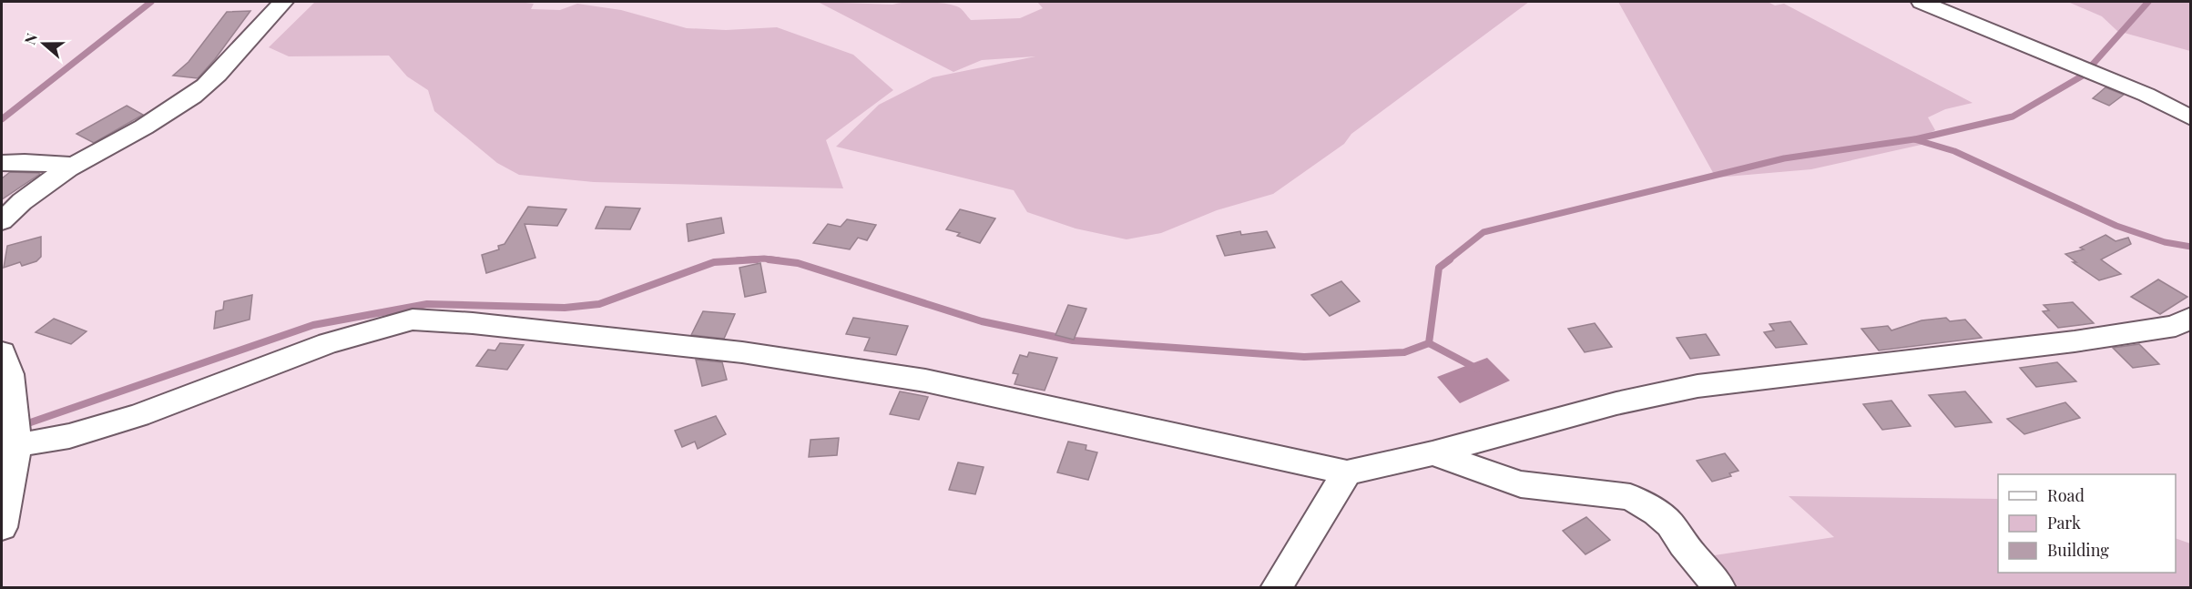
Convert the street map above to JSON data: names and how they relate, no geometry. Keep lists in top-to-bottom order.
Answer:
{
  "legend": ["Road", "Park", "Building"],
  "north": "left"
}
